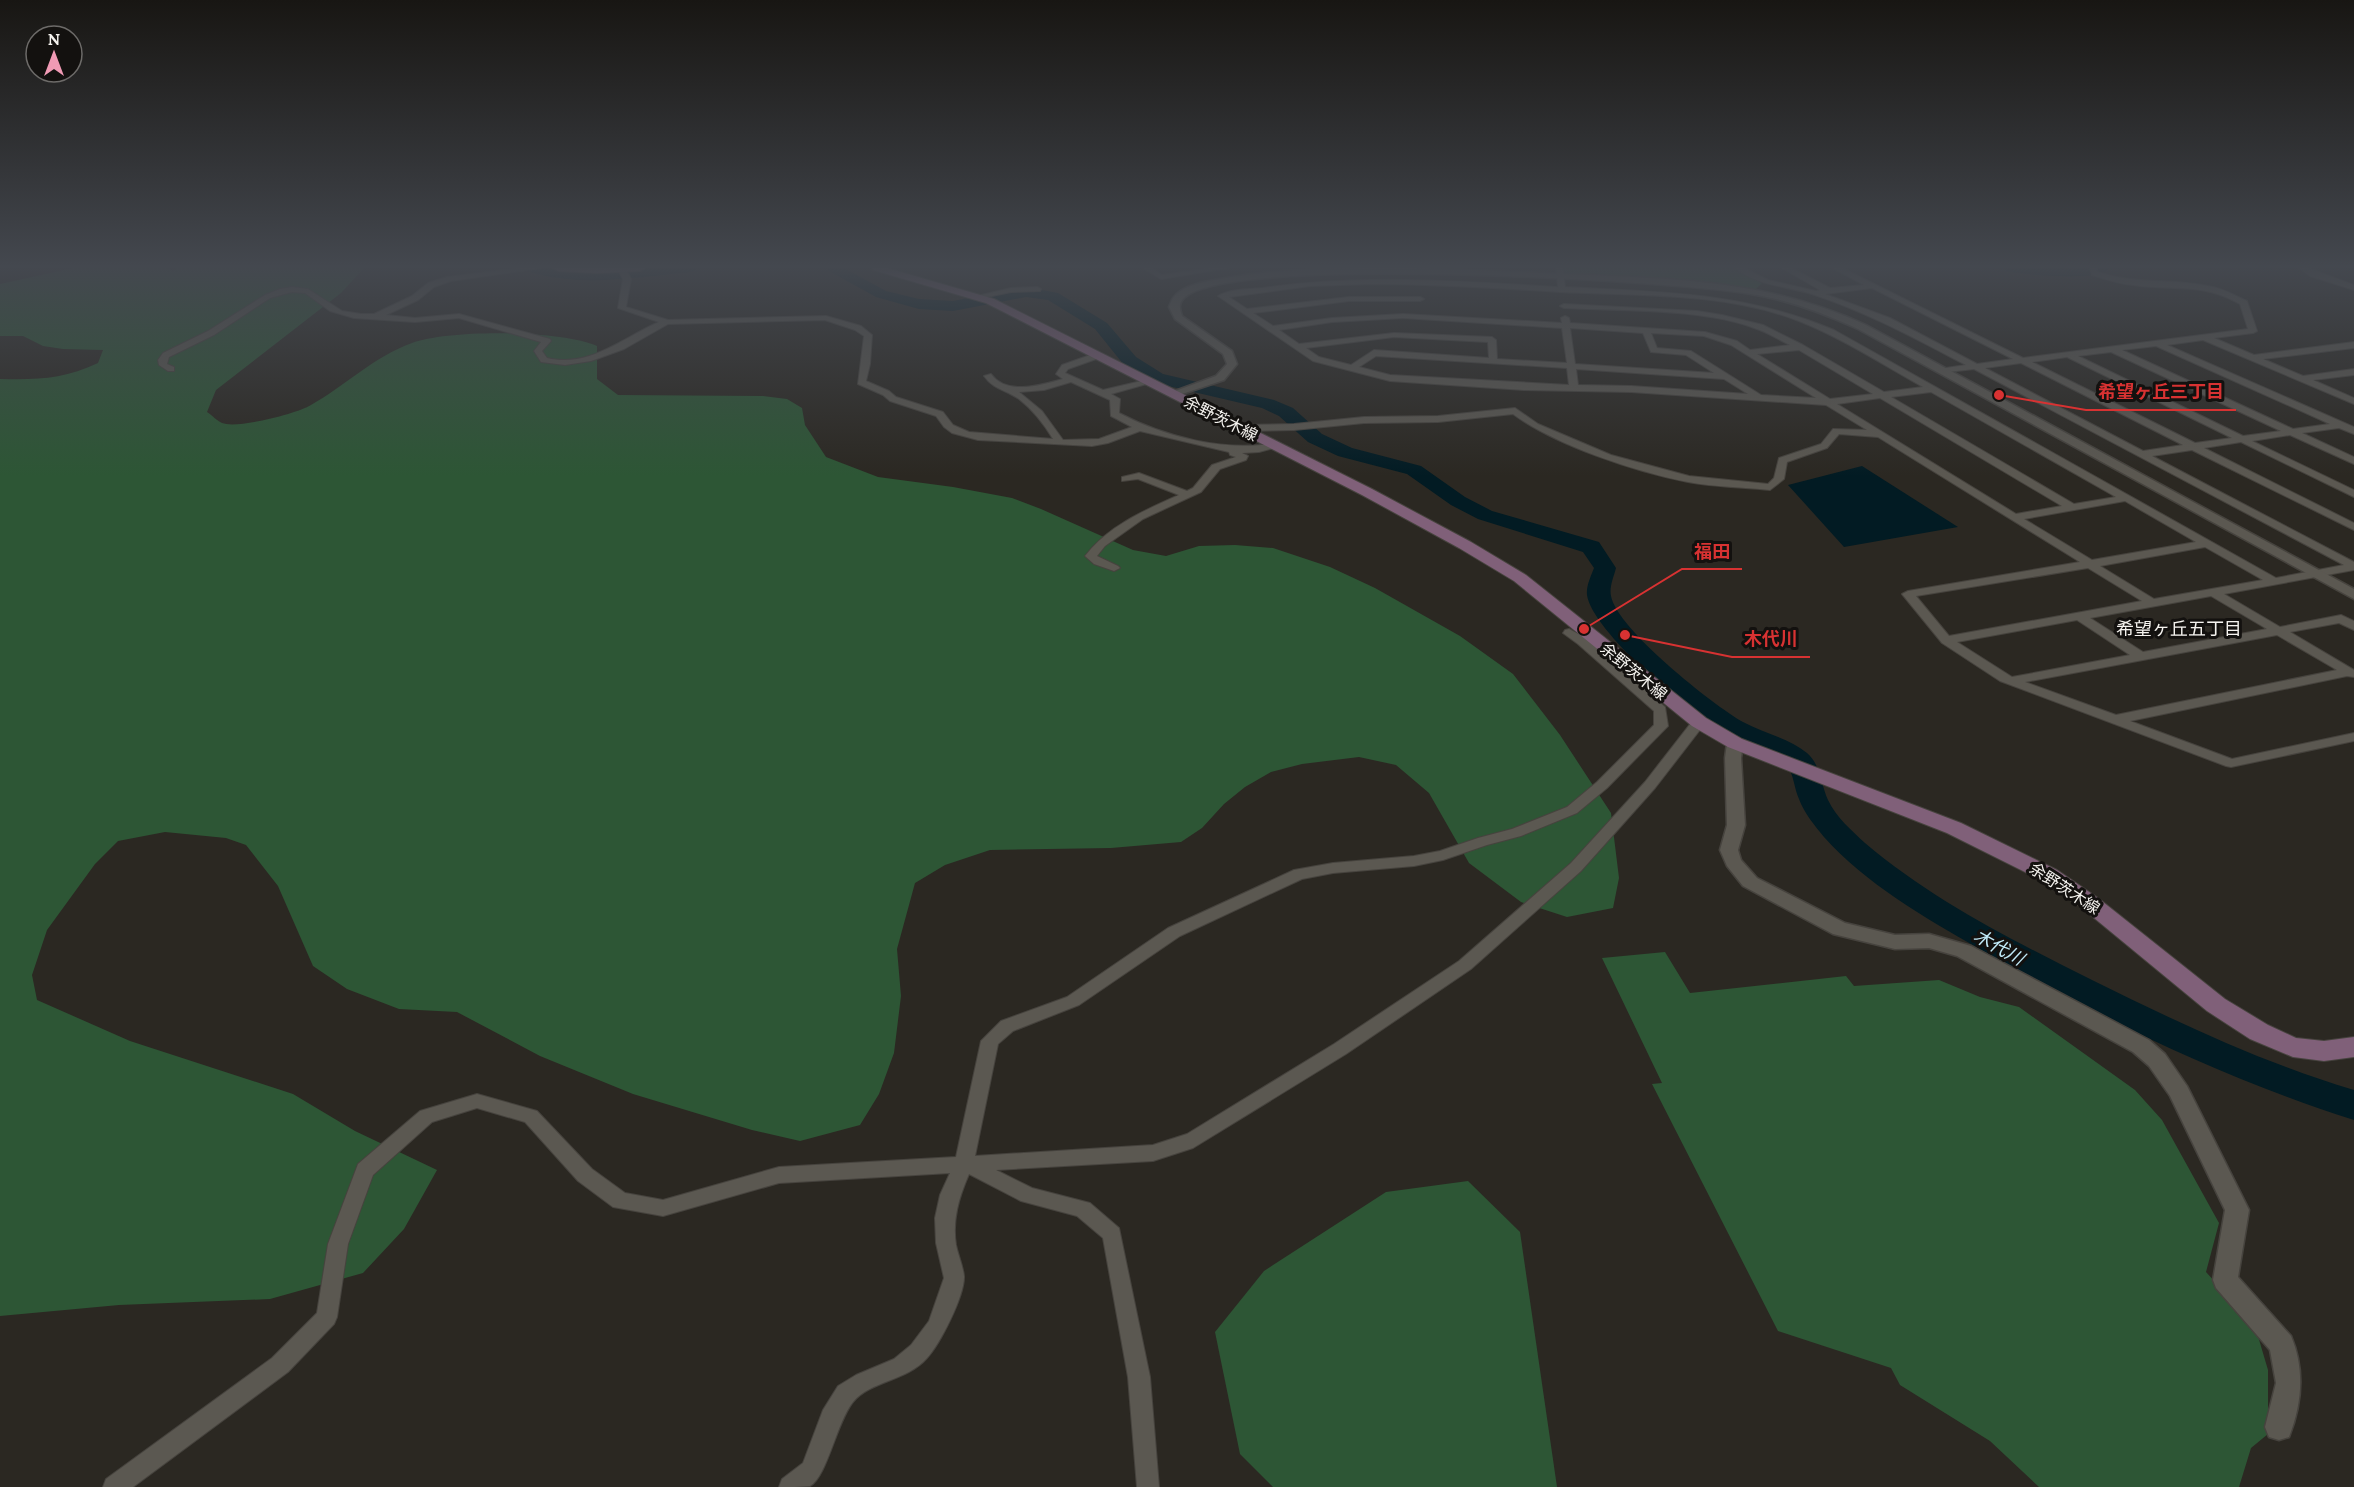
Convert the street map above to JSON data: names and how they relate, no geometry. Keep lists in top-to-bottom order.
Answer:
{
  "streets": {
    "main road": ["余野茨木線"]
  },
  "districts": ["希望ヶ丘五丁目"],
  "water": ["木代川"],
  "places": ["希望ヶ丘三丁目", "福田", "木代川"],
  "north": "top"
}
